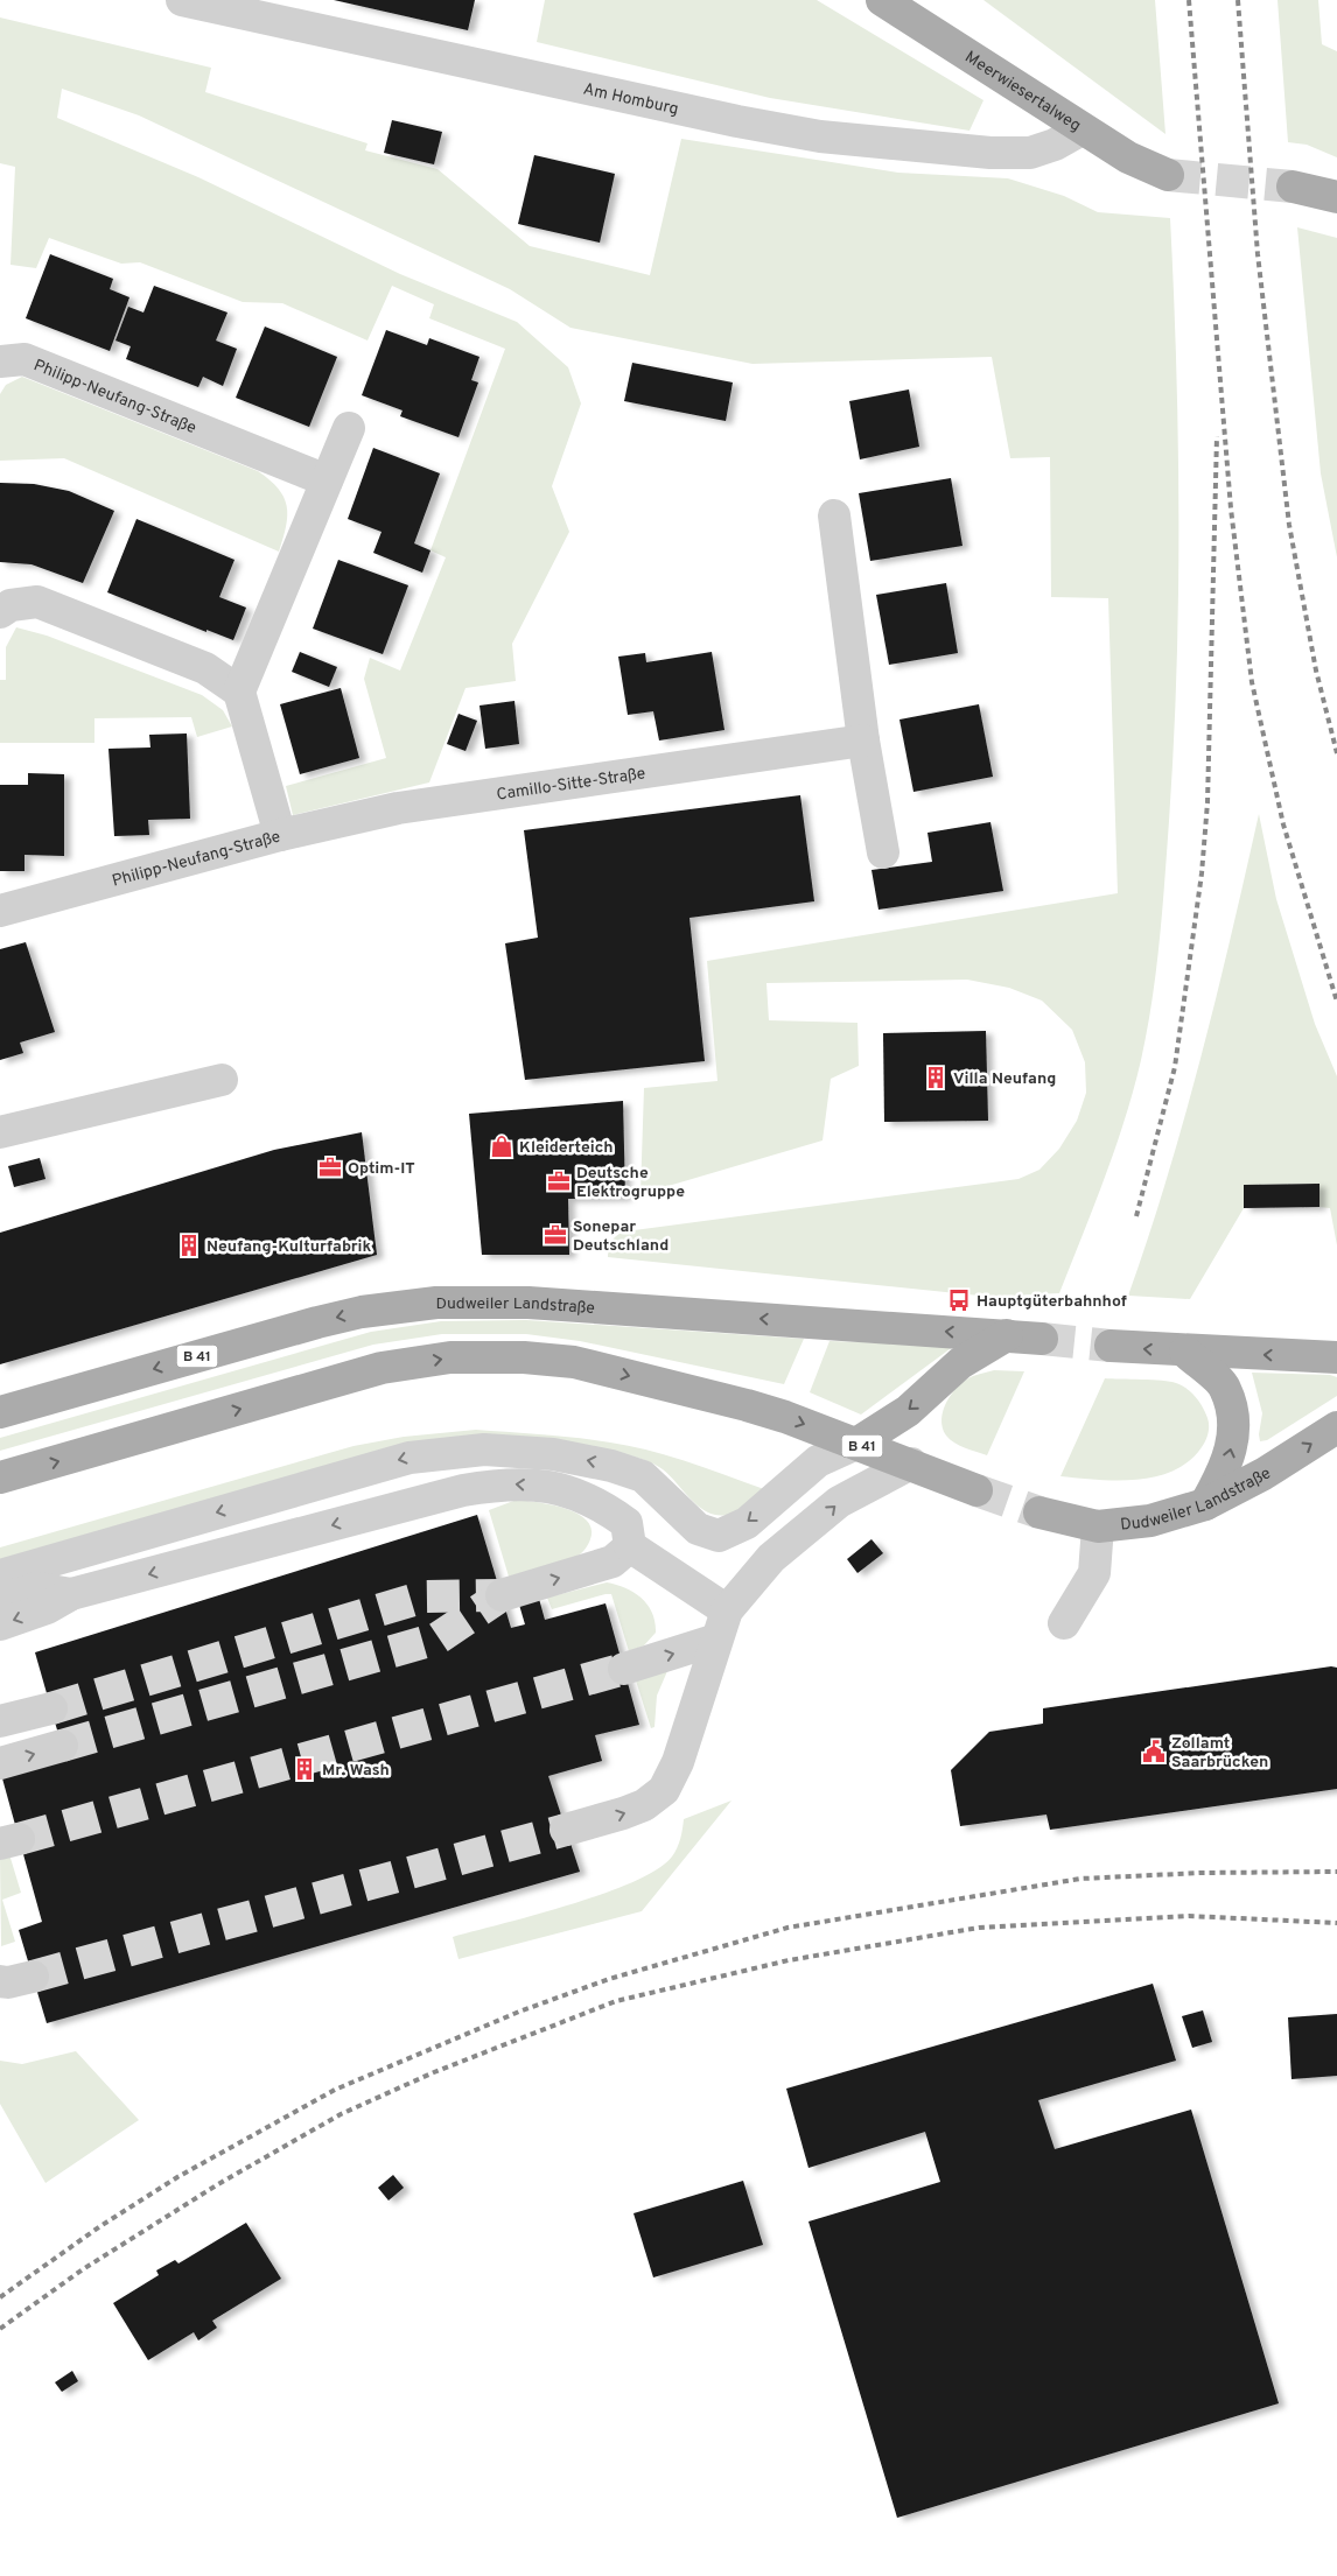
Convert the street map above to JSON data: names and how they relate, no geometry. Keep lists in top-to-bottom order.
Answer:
{
  "streets": {
    "main road": ["Meerwiesertalweg", "Dudweiler Landstraße", "B 41"],
    "street": ["Am Homburg", "Philipp-Neufang-Straße", "Camillo-Sitte-Straße"]
  },
  "crossings": [
    ["Meerwiesertalweg", "Am Homburg"],
    ["Philipp-Neufang-Straße", "Camillo-Sitte-Straße"],
    ["Dudweiler Landstraße", "B 41"]
  ],
  "places": {
    "building": ["Villa Neufang", "Neufang-Kulturfabrik", "Mr. Wash"],
    "shop": ["Kleiderteich"],
    "office": ["Optim-IT", "Deutsche Elektrogruppe", "Sonepar Deutschland"],
    "bus stop": ["Hauptgüterbahnhof"],
    "public building": ["Zollamt Saarbrücken"]
  }
}
